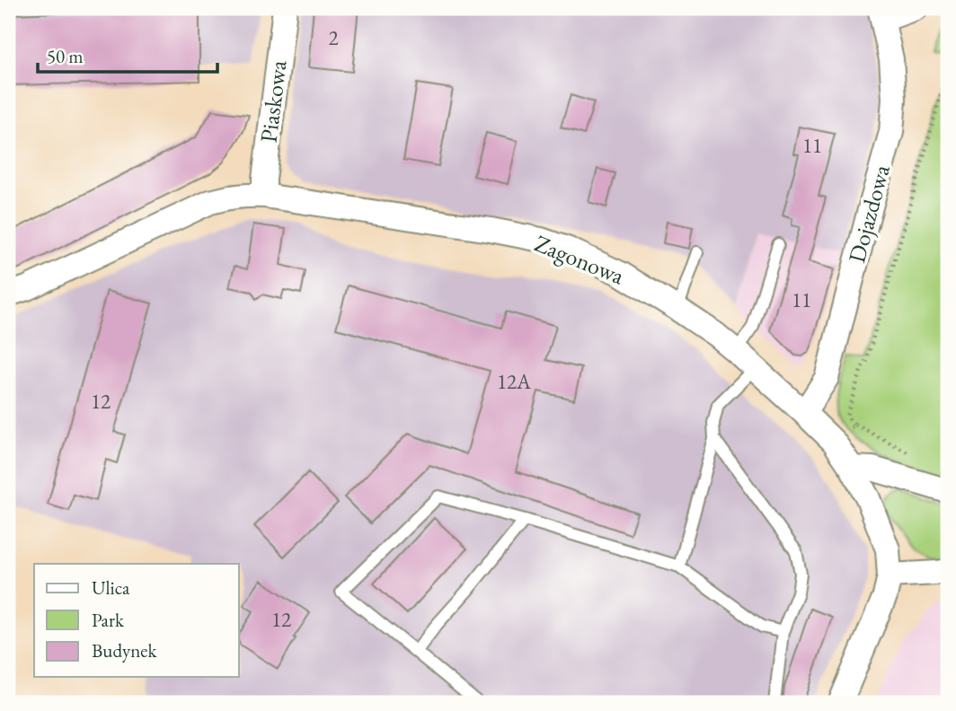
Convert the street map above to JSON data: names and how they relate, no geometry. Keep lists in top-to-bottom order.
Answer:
{
  "streets": {
    "street": ["Piaskowa", "Dojazdowa", "Zagonowa"]
  },
  "crossings": [
    ["Piaskowa", "Zagonowa"],
    ["Dojazdowa", "Zagonowa"]
  ],
  "house_numbers": [
    "2",
    "11",
    "11",
    "12A",
    "12",
    "12"
  ],
  "legend": ["Ulica", "Park", "Budynek"],
  "scale_bar": "50 m"
}
